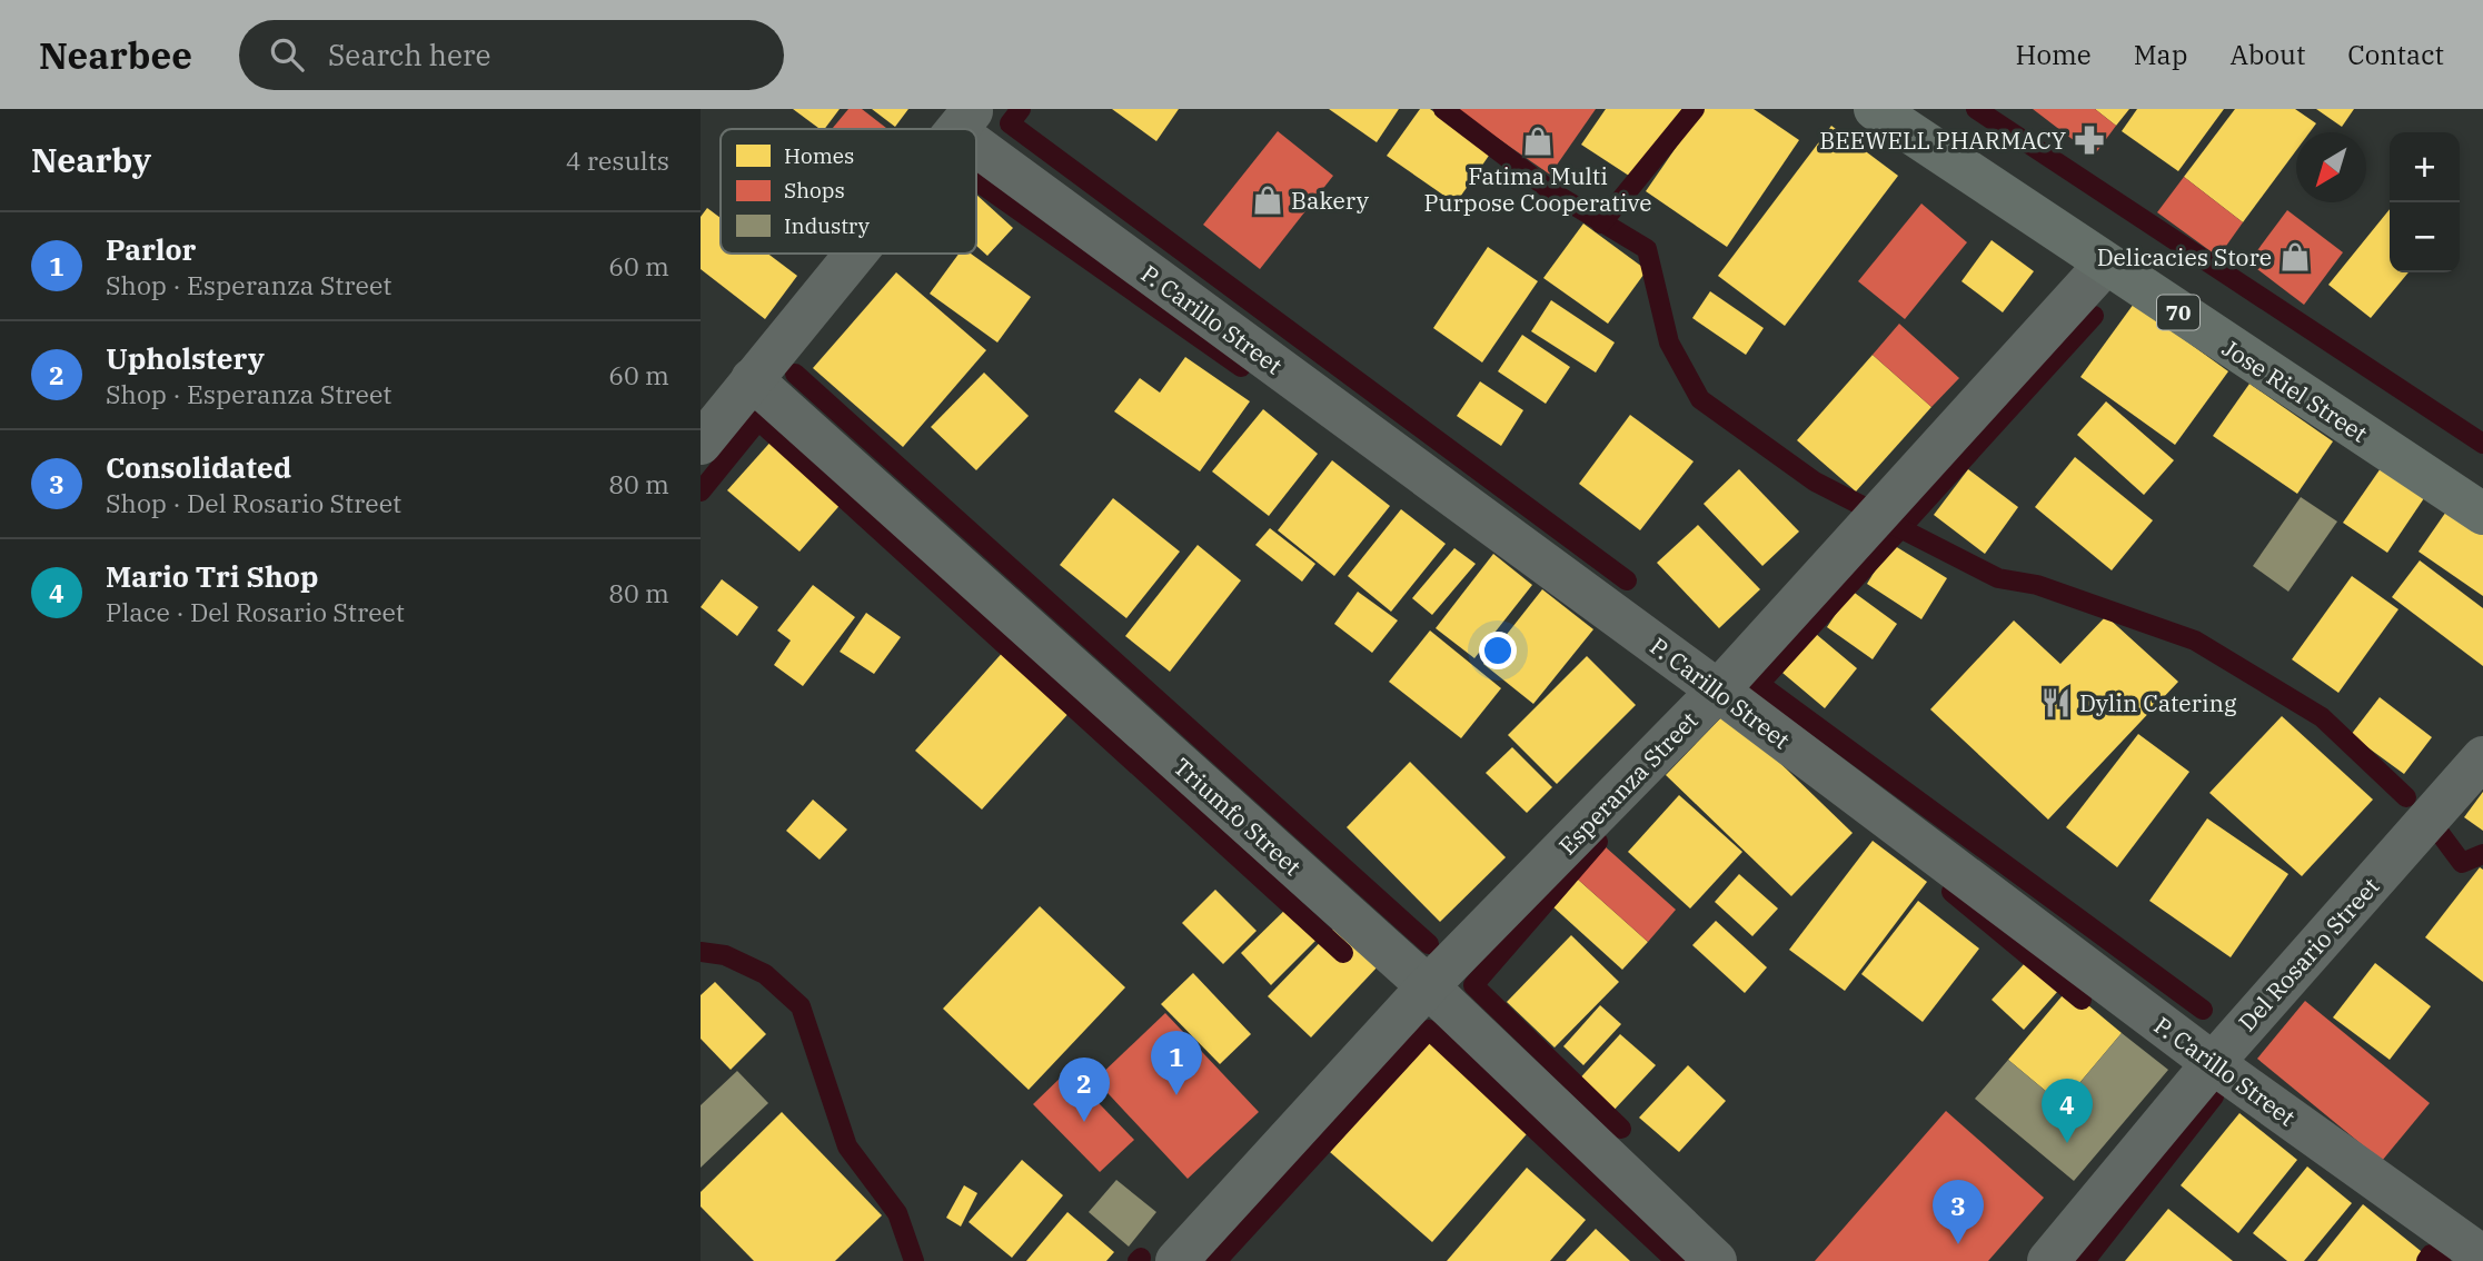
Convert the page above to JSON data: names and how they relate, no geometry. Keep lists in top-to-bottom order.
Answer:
{
  "streets": {
    "highway": ["70", "Jose Riel Street"],
    "street": [
      "P. Carillo Street",
      "Esperanza Street",
      "Triumfo Street",
      "Del Rosario Street"
    ]
  },
  "crossings": [
    ["P. Carillo Street", "Esperanza Street"],
    ["P. Carillo Street", "Del Rosario Street"],
    ["Jose Riel Street", "Esperanza Street"],
    ["Esperanza Street", "Triumfo Street"]
  ],
  "places": {
    "pharmacy": ["BEEWELL PHARMACY"],
    "shop": ["Fatima Multi Purpose Cooperative", "Bakery", "Delicacies Store"],
    "restaurant": ["Dylin Catering"]
  },
  "legend": ["Homes", "Shops", "Industry"],
  "north": "bottom left",
  "page": {
    "header": "Nearbee",
    "search": "Search here",
    "nav": [
      "Home",
      "Map",
      "About",
      "Contact"
    ],
    "heading": ["Nearby", "4 results"],
    "map_buttons": ["+", "−"],
    "list": [
      {
        "mark": "1",
        "name": "Parlor",
        "note": "Shop · Esperanza Street",
        "value": "60 m"
      },
      {
        "mark": "2",
        "name": "Upholstery",
        "note": "Shop · Esperanza Street",
        "value": "60 m"
      },
      {
        "mark": "3",
        "name": "Consolidated",
        "note": "Shop · Del Rosario Street",
        "value": "80 m"
      },
      {
        "mark": "4",
        "name": "Mario Tri Shop",
        "note": "Place · Del Rosario Street",
        "value": "80 m"
      }
    ],
    "pins": [
      "1",
      "2",
      "4",
      "3"
    ]
  }
}
